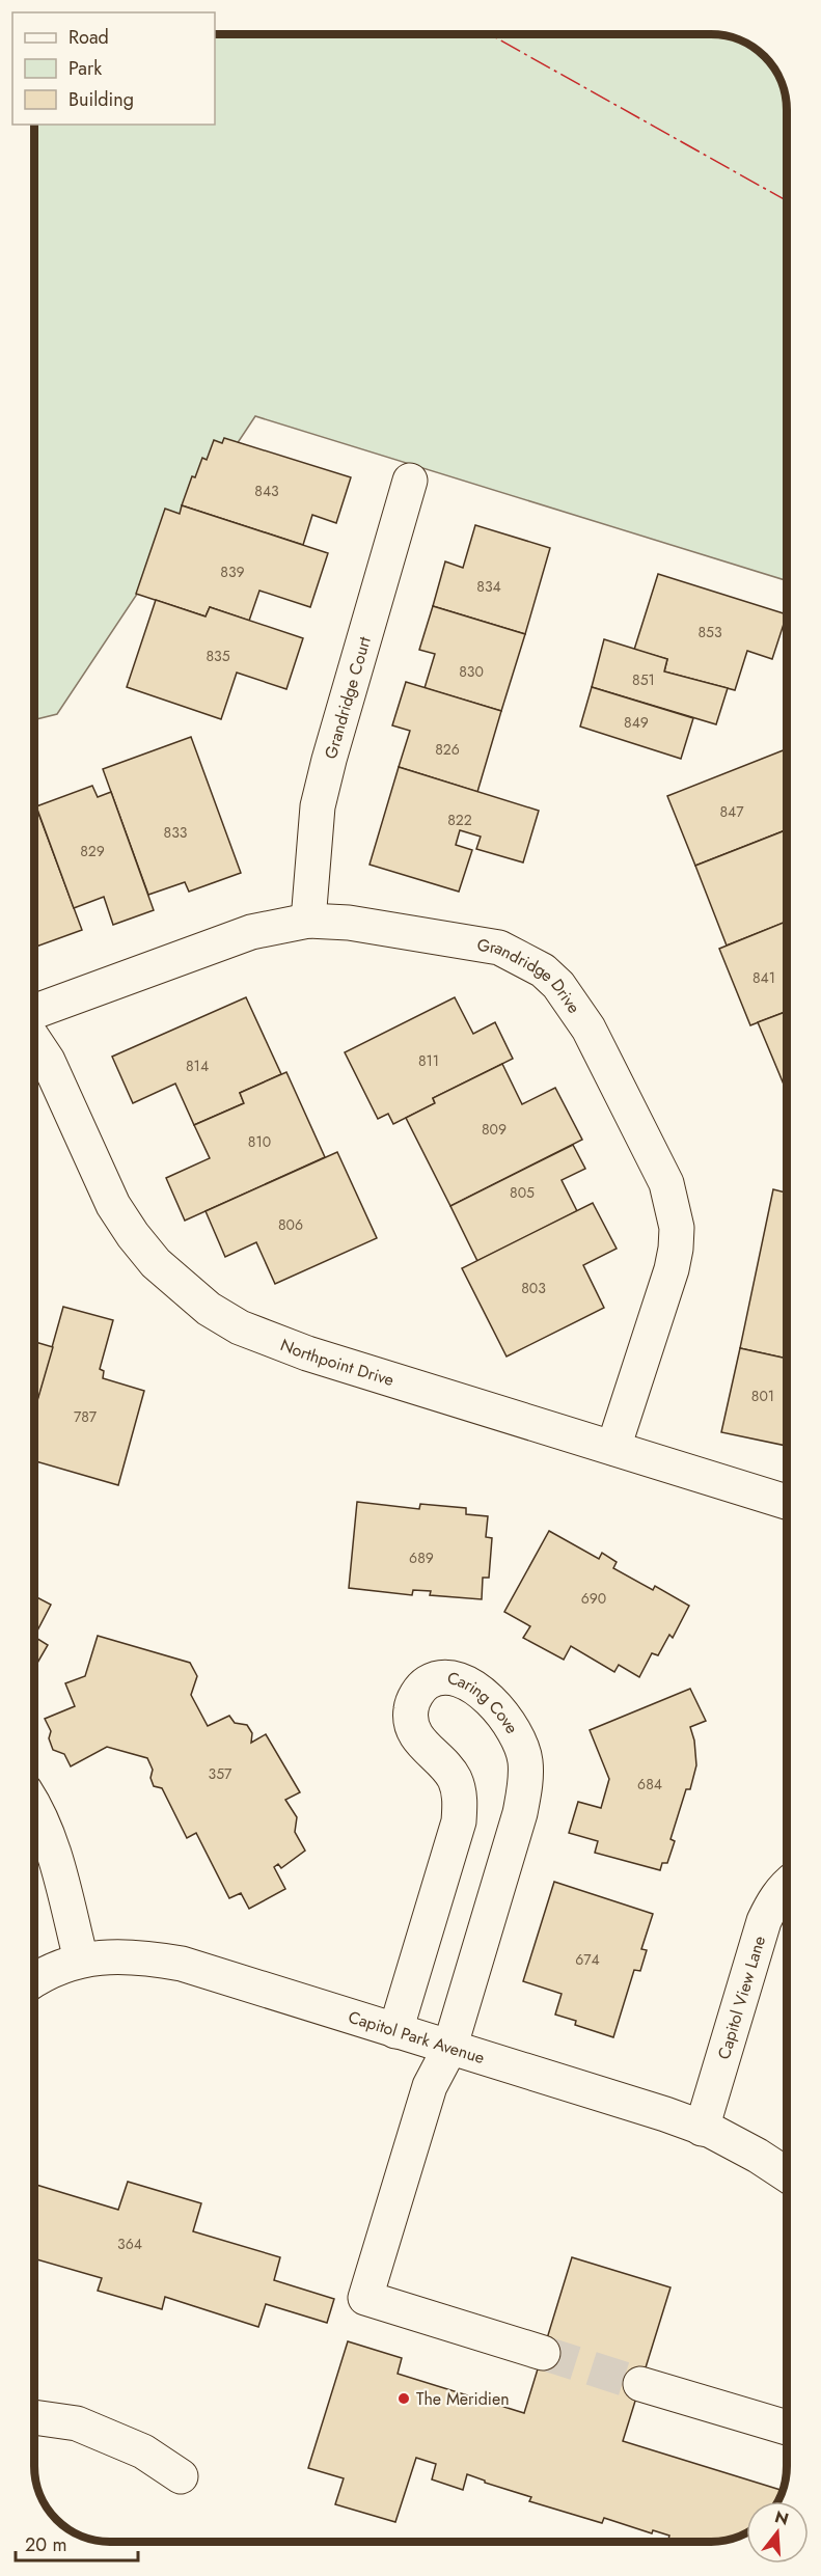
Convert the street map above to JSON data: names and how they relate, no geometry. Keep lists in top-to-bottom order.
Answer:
{
  "streets": {
    "street": [
      "Grandridge Court",
      "Grandridge Drive",
      "Northpoint Drive",
      "Caring Cove",
      "Capitol View Lane",
      "Capitol Park Avenue"
    ]
  },
  "crossings": [
    ["Grandridge Court", "Grandridge Drive"],
    ["Grandridge Drive", "Northpoint Drive"],
    ["Caring Cove", "Capitol Park Avenue"],
    ["Capitol View Lane", "Capitol Park Avenue"]
  ],
  "places": ["The Meridien"],
  "house_numbers": [
    "843",
    "839",
    "834",
    "853",
    "835",
    "830",
    "851",
    "849",
    "826",
    "847",
    "822",
    "833",
    "829",
    "841",
    "811",
    "814",
    "809",
    "810",
    "805",
    "806",
    "803",
    "801",
    "787",
    "689",
    "690",
    "357",
    "684",
    "674",
    "364"
  ],
  "legend": ["Road", "Park", "Building"],
  "scale_bar": "20 m",
  "north": "top"
}
